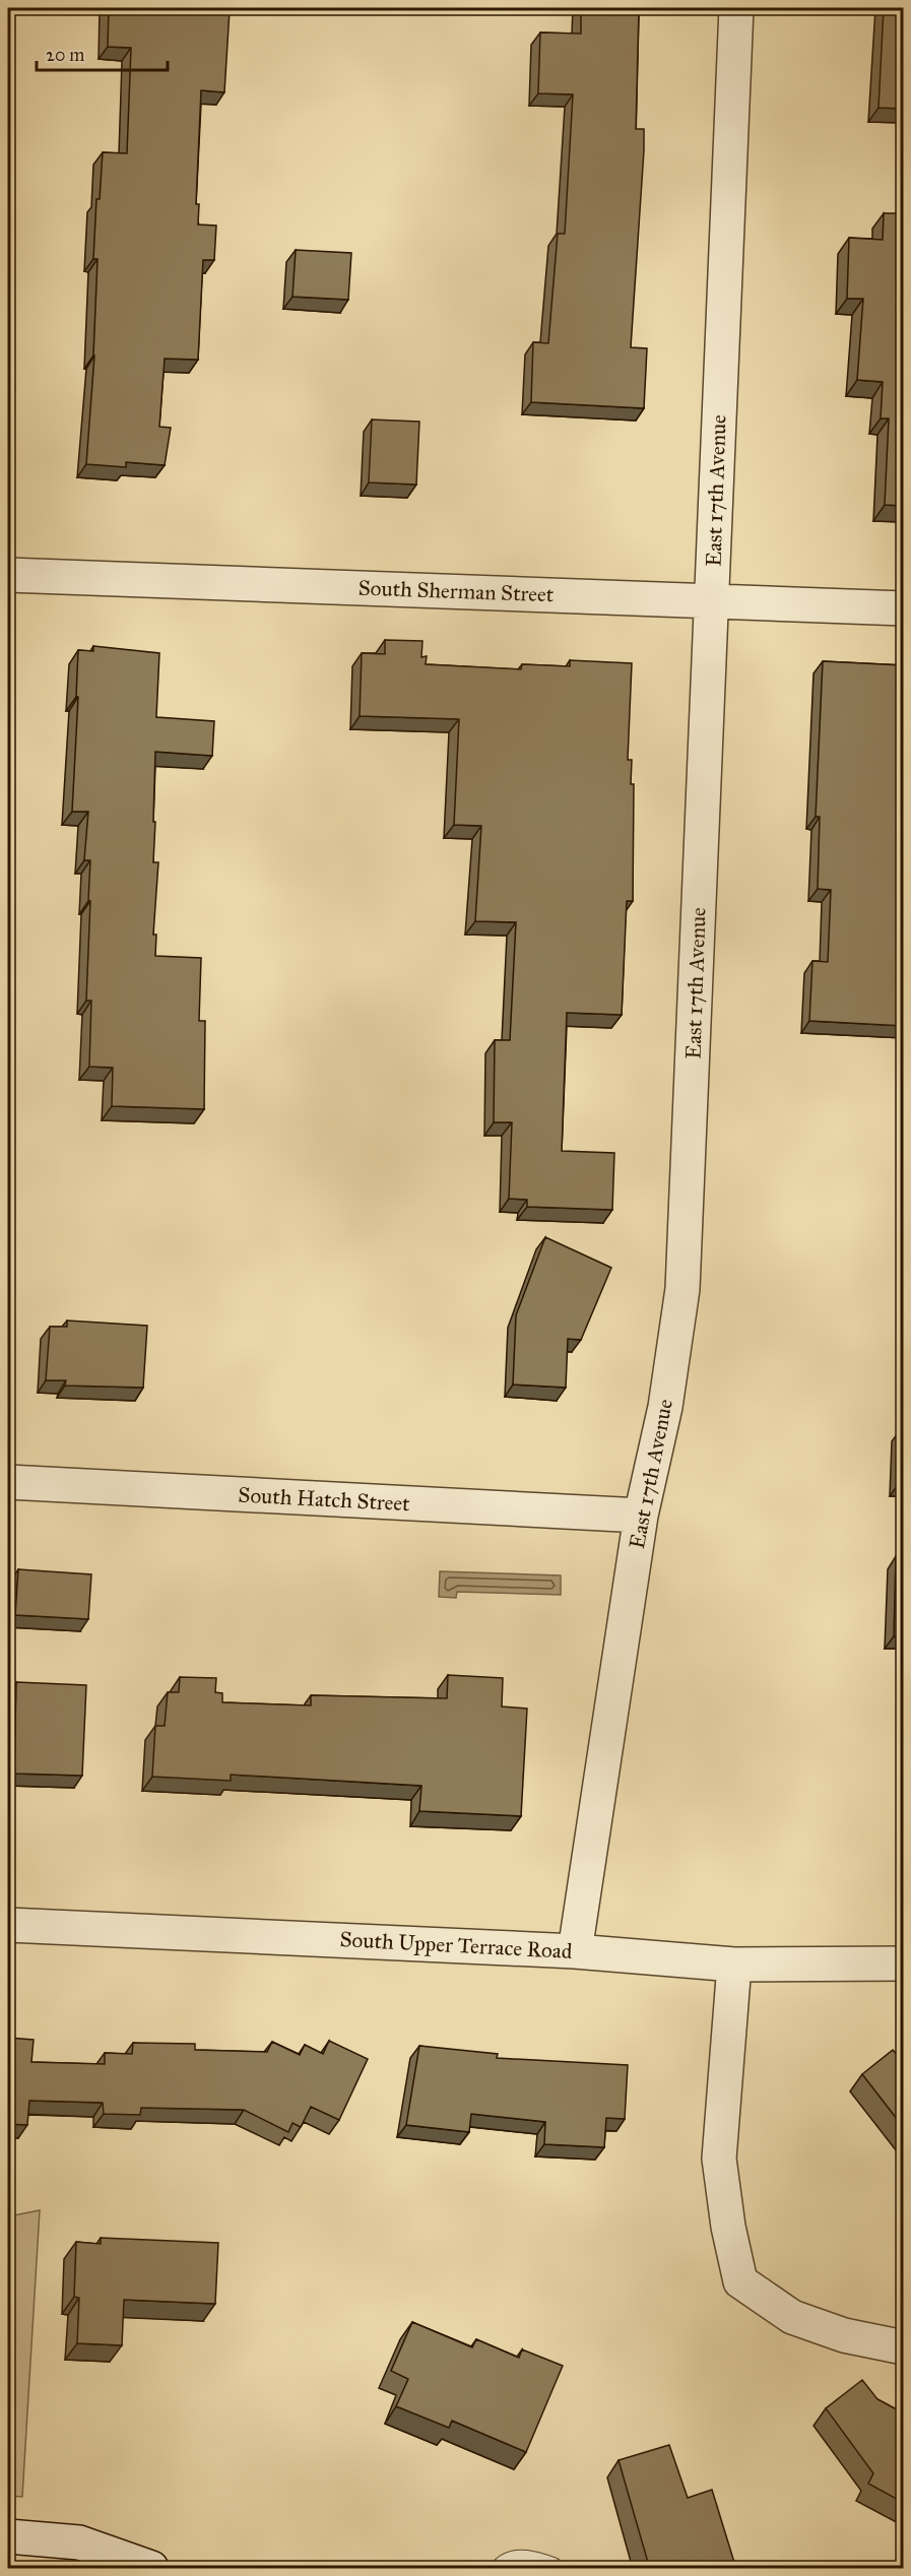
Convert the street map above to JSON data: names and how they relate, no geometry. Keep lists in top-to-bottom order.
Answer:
{
  "streets": {
    "street": [
      "East 17th Avenue",
      "South Sherman Street",
      "South Hatch Street",
      "South Upper Terrace Road"
    ]
  },
  "crossings": [
    ["East 17th Avenue", "South Sherman Street"],
    ["East 17th Avenue", "South Hatch Street"],
    ["East 17th Avenue", "South Upper Terrace Road"]
  ],
  "scale_bar": "20 m"
}
